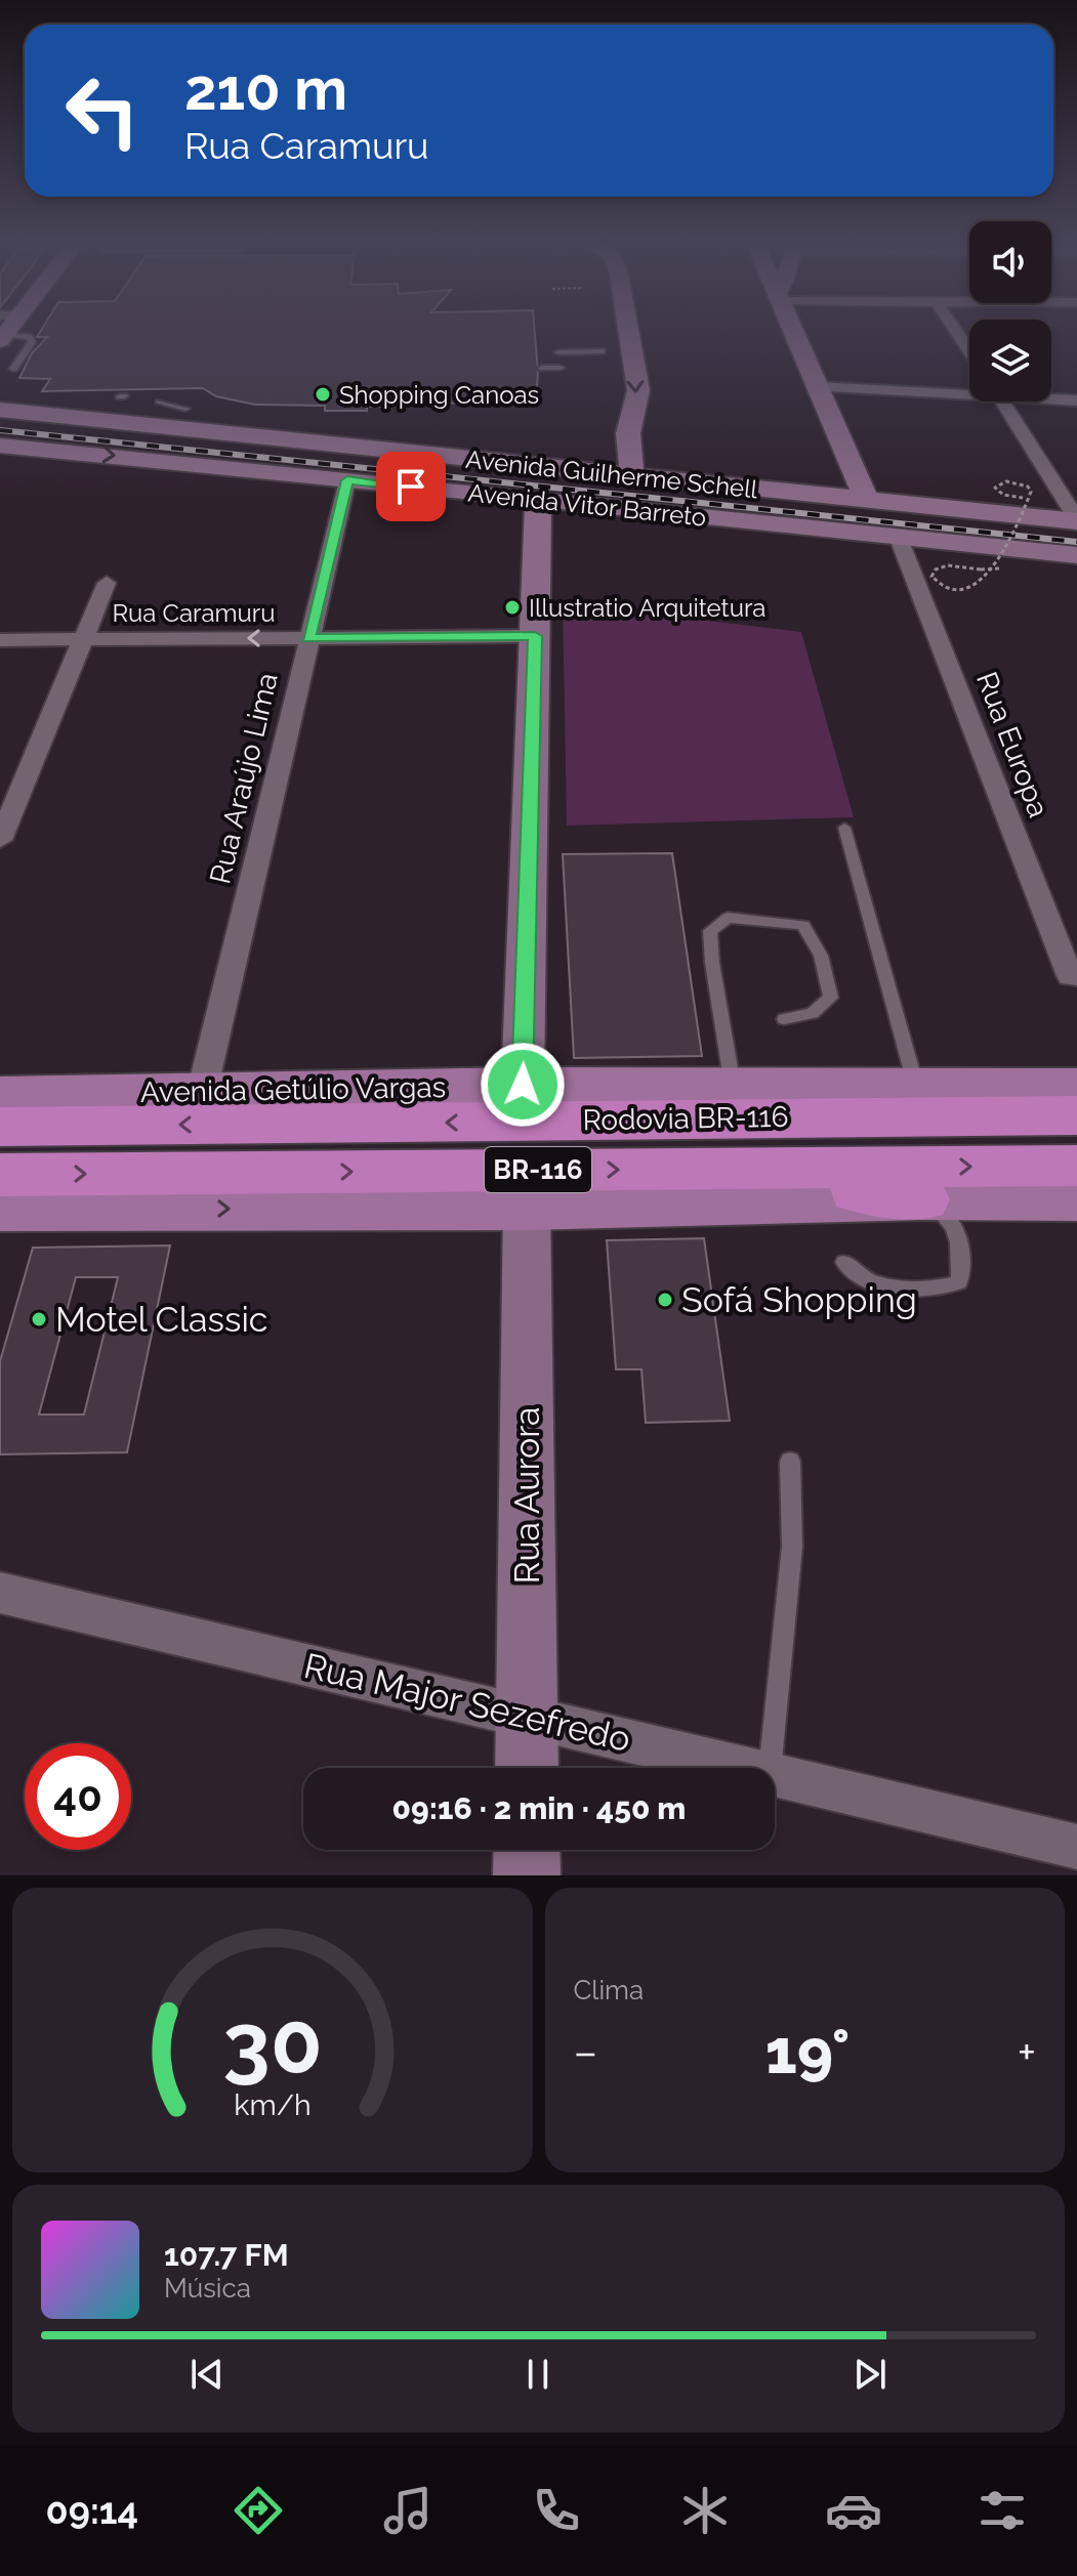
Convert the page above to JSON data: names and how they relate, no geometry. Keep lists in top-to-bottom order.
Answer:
{
  "streets": {
    "highway": ["Rodovia BR-116", "BR-116"],
    "main road": [
      "Avenida Guilherme Schell",
      "Avenida Vitor Barreto",
      "Avenida Getúlio Vargas",
      "Rua Aurora"
    ],
    "street": [
      "Rua Caramuru",
      "Rua Europa",
      "Rua Araújo Lima",
      "Rua Major Sezefredo"
    ]
  },
  "crossings": [
    ["Avenida Vitor Barreto", "Rua Europa"],
    ["Avenida Vitor Barreto", "Rua Araújo Lima"],
    ["Rua Caramuru", "Rua Araújo Lima"],
    ["Rua Araújo Lima", "Avenida Getúlio Vargas"],
    ["Avenida Getúlio Vargas", "BR-116"],
    ["Rodovia BR-116", "BR-116"],
    ["Rua Aurora", "Rua Major Sezefredo"]
  ],
  "one_way": ["Rua Caramuru"],
  "places": [
    "Shopping Canoas",
    "Illustratio Arquitetura",
    "Sofá Shopping",
    "Motel Classic"
  ],
  "page": {
    "turn": ["210 m", "Rua Caramuru"],
    "limit": "40",
    "trip": "09:16 · 2 min · 450 m",
    "tile": "Clima",
    "heat": ["−", "19°", "+"],
    "song": ["107.7 FM", "Música"],
    "tabs": "09:14",
    "gauge": ["30", "km/h"]
  }
}
